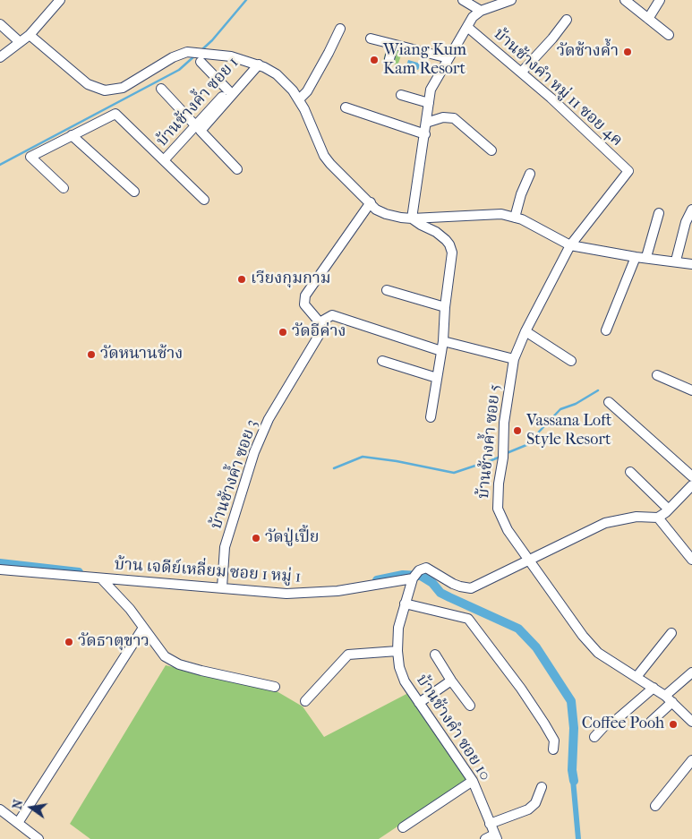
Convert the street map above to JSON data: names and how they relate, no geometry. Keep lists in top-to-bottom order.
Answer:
{
  "streets": {
    "street": [
      "บ้านช้างคำ หมู่ 11 ซอย 4ค",
      "บ้านช้างค้ำ ซอย 1",
      "บ้านช้างค้ำ ซอย 5",
      "บ้านช้างค้ำ ซอย 3",
      "บ้าน เจดีย์เหลี่ยม ซอย 1 หมู่ 1",
      "บ้านช้างคำ ซอย 10"
    ]
  },
  "crossings": [
    ["บ้านช้างคำ หมู่ 11 ซอย 4ค", "บ้านช้างค้ำ ซอย 5"],
    ["บ้านช้างค้ำ ซอย 5", "บ้าน เจดีย์เหลี่ยม ซอย 1 หมู่ 1"],
    ["บ้านช้างค้ำ ซอย 3", "บ้าน เจดีย์เหลี่ยม ซอย 1 หมู่ 1"],
    ["บ้าน เจดีย์เหลี่ยม ซอย 1 หมู่ 1", "บ้านช้างคำ ซอย 10"]
  ],
  "places": [
    "วัดช้างค้ำ",
    "Wiang Kum Kam Resort",
    "เวียงกุมกาม",
    "วัดอีค่าง",
    "วัดหนานช้าง",
    "Vassana Loft Style Resort",
    "วัดปู่เปี้ย",
    "วัดธาตุขาว",
    "Coffee Pooh"
  ],
  "north": "left"
}
